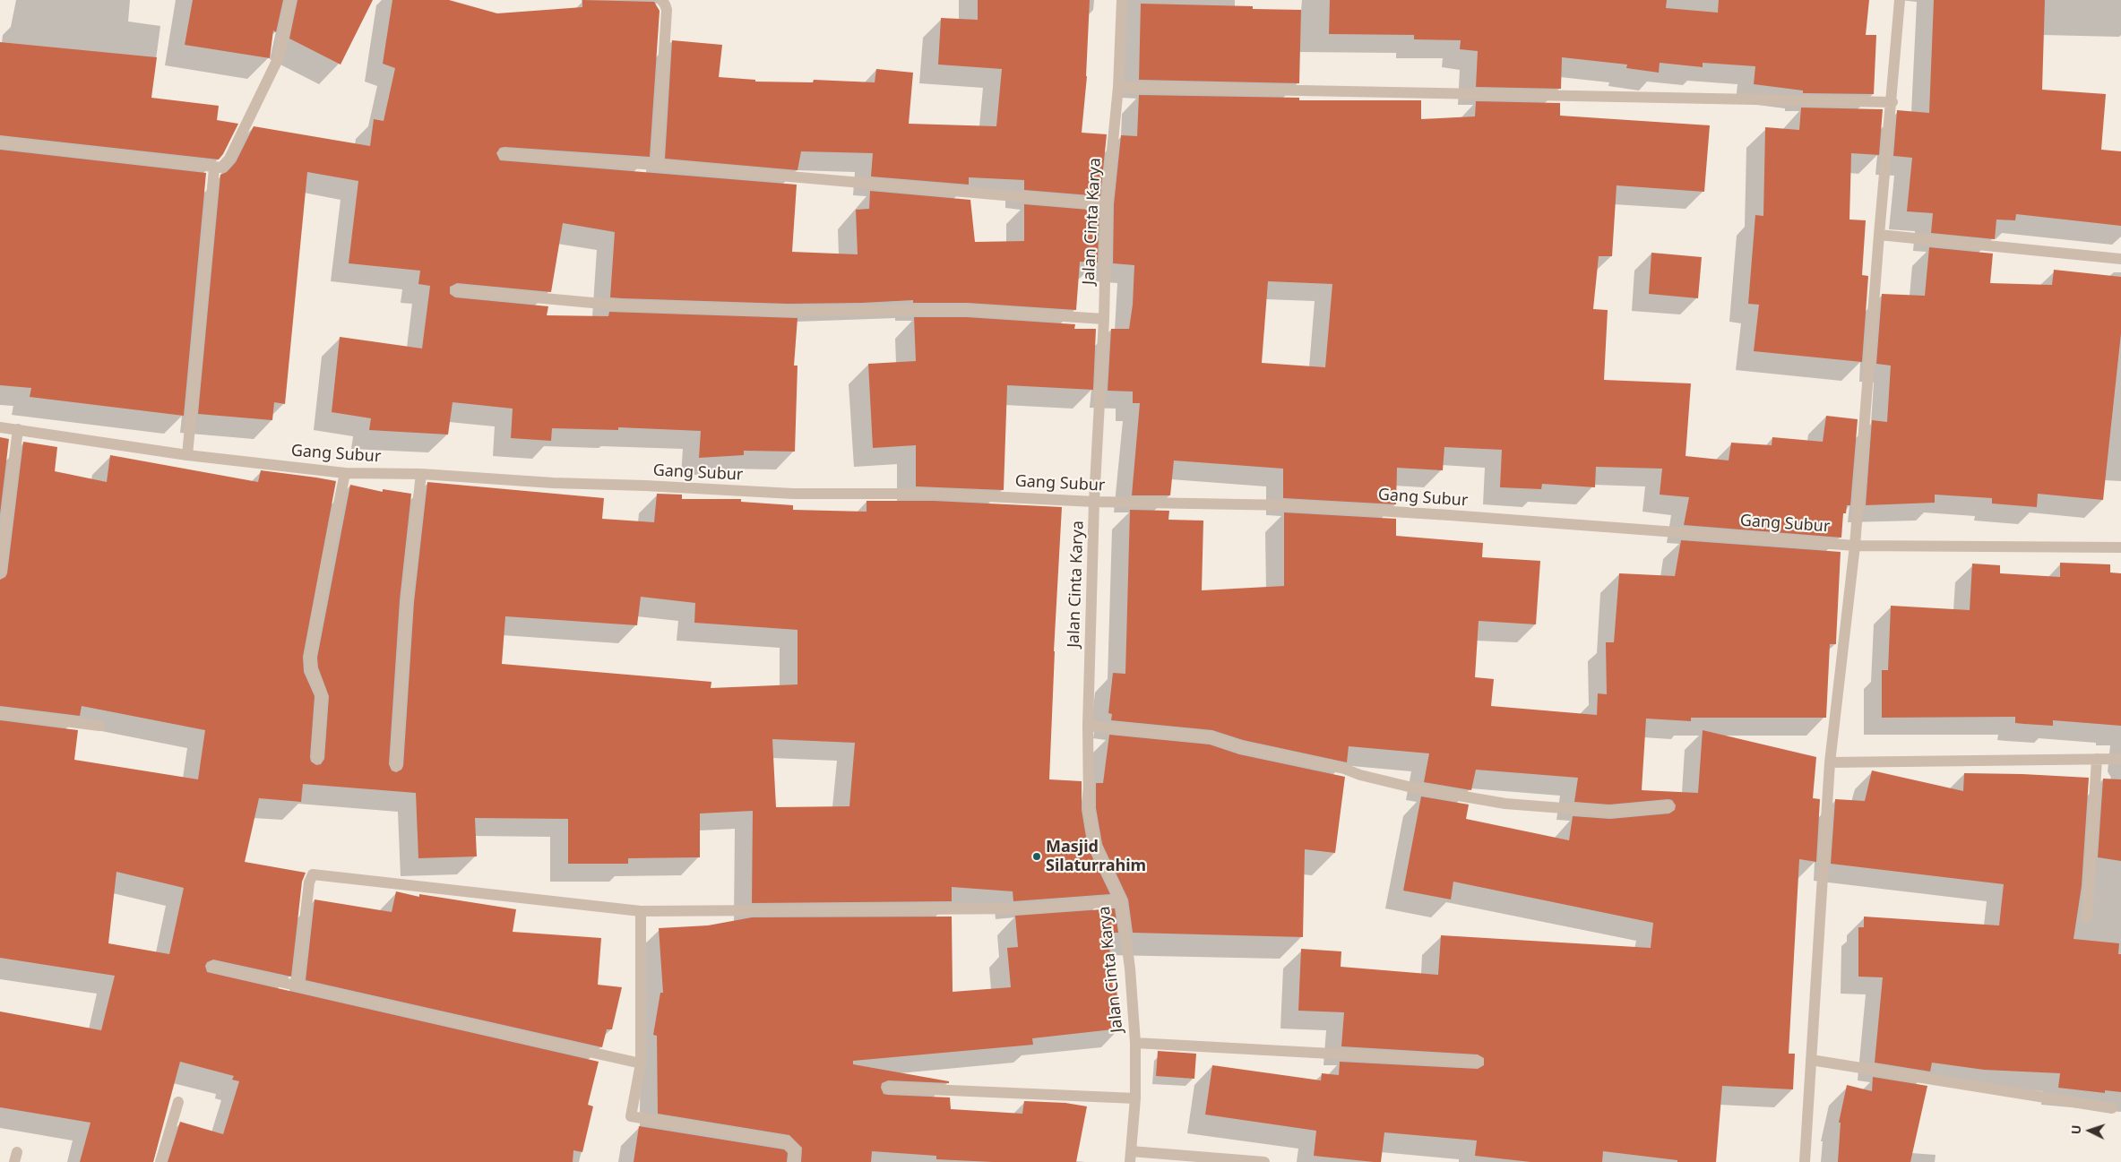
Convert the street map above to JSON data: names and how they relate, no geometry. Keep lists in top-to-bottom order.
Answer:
{
  "streets": {
    "street": ["Jalan Cinta Karya", "Gang Subur"]
  },
  "crossings": [
    ["Jalan Cinta Karya", "Gang Subur"]
  ],
  "places": ["Masjid Silaturrahim"],
  "north": "left"
}
